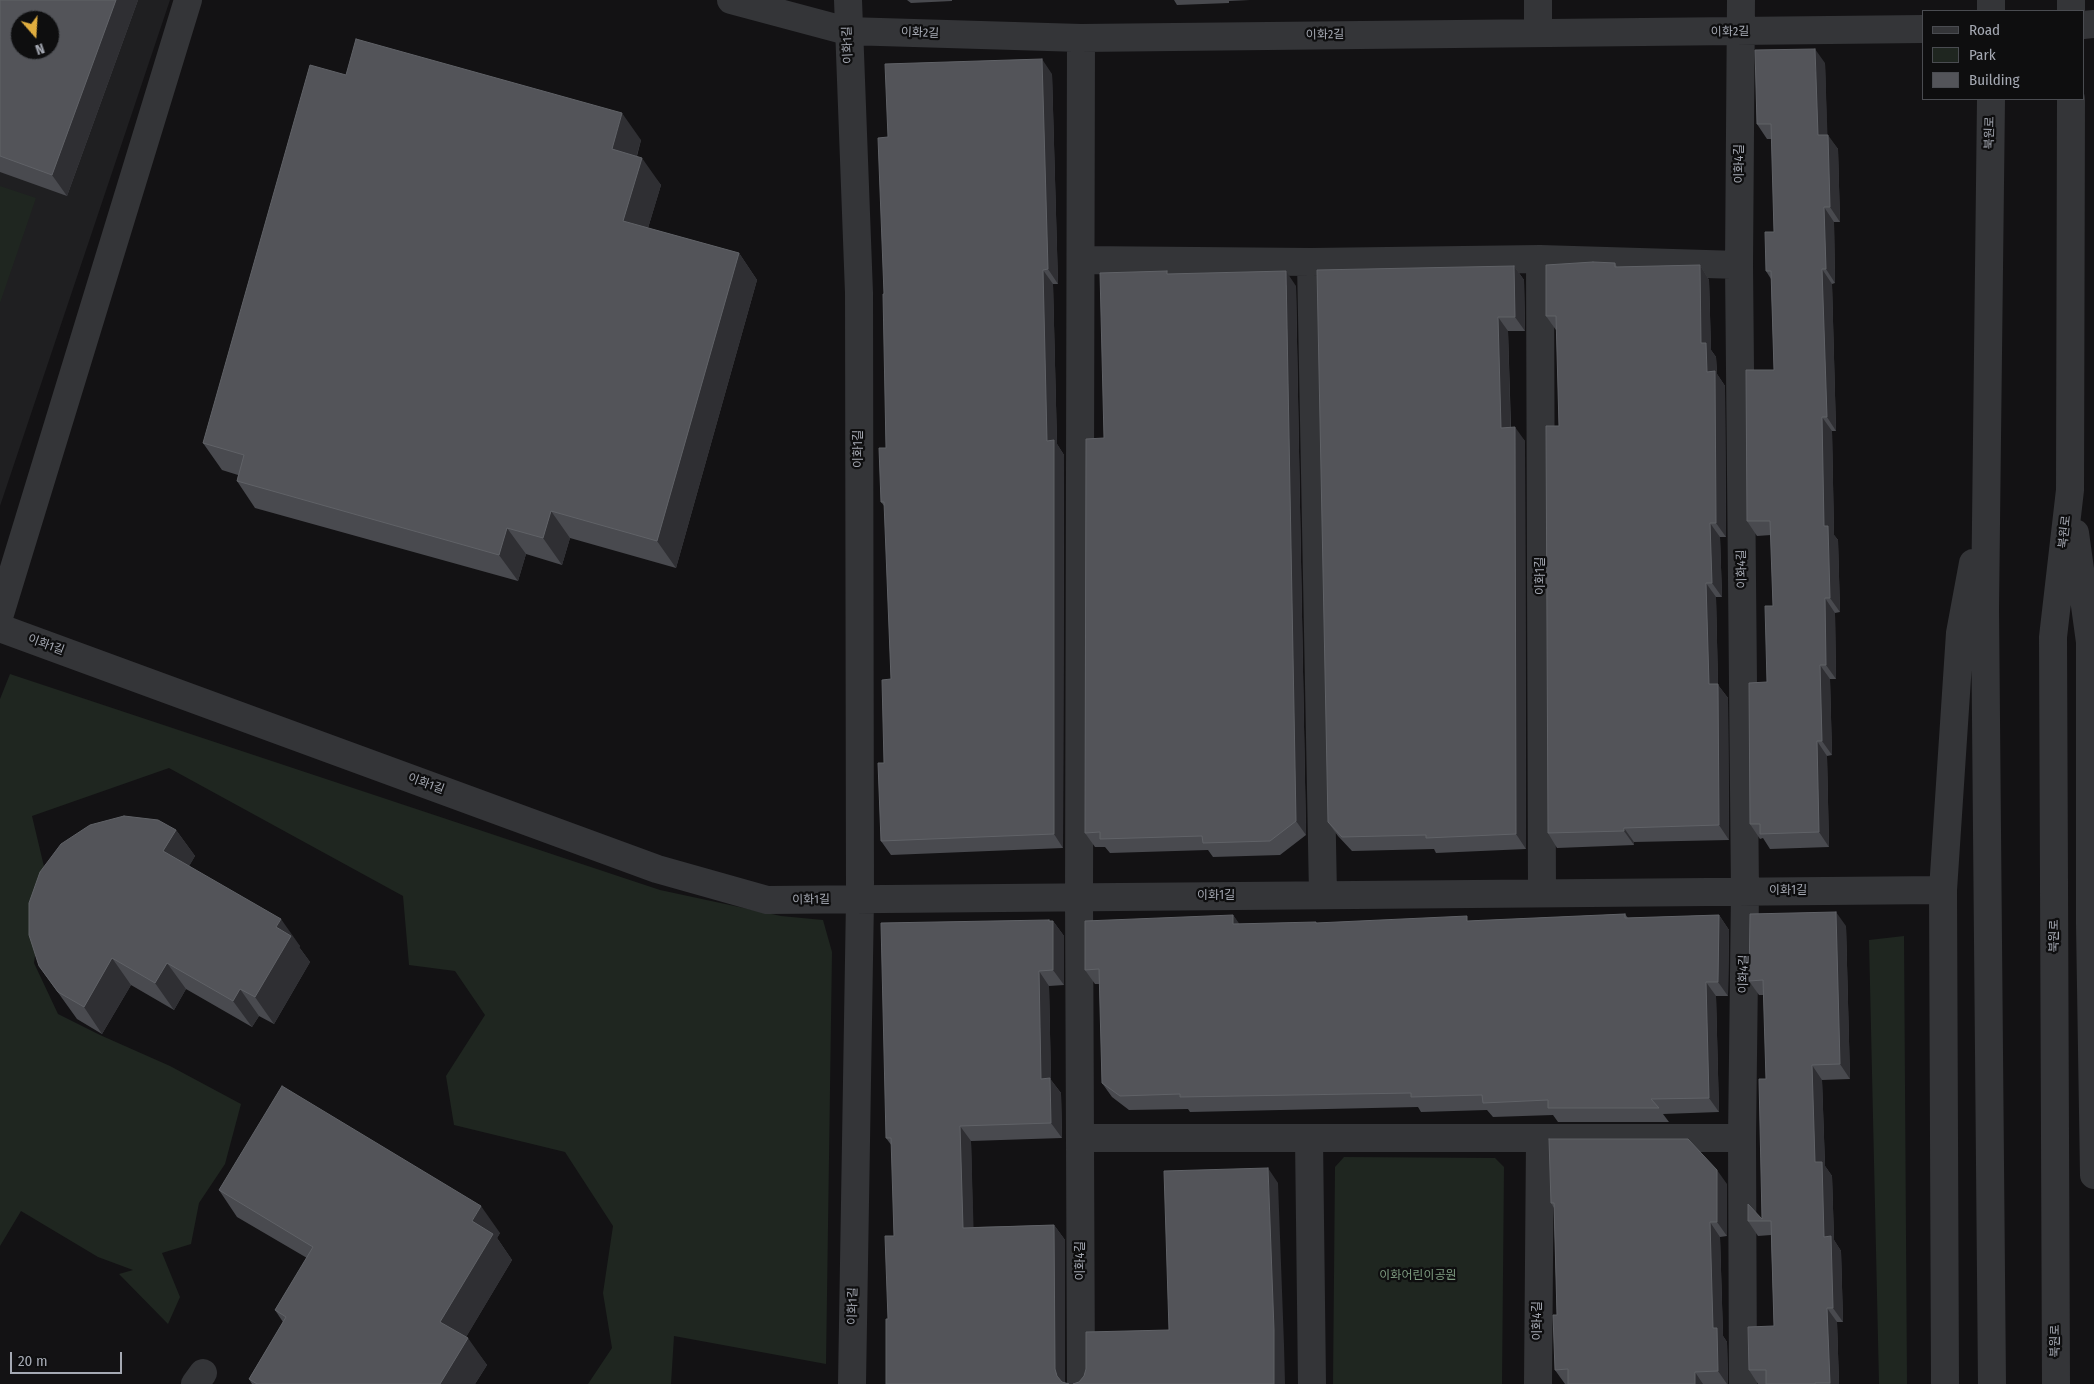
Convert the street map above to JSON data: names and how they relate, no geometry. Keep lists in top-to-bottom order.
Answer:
{
  "streets": {
    "street": [
      "이화2길",
      "이화1길",
      "북원로",
      "이화4길"
    ]
  },
  "crossings": [
    ["이화2길", "이화1길"],
    ["이화2길", "이화4길"],
    ["이화1길", "북원로"],
    ["이화1길", "이화4길"]
  ],
  "parks": ["이화어린이공원"],
  "legend": ["Road", "Park", "Building"],
  "scale_bar": "20 m",
  "north": "bottom"
}
